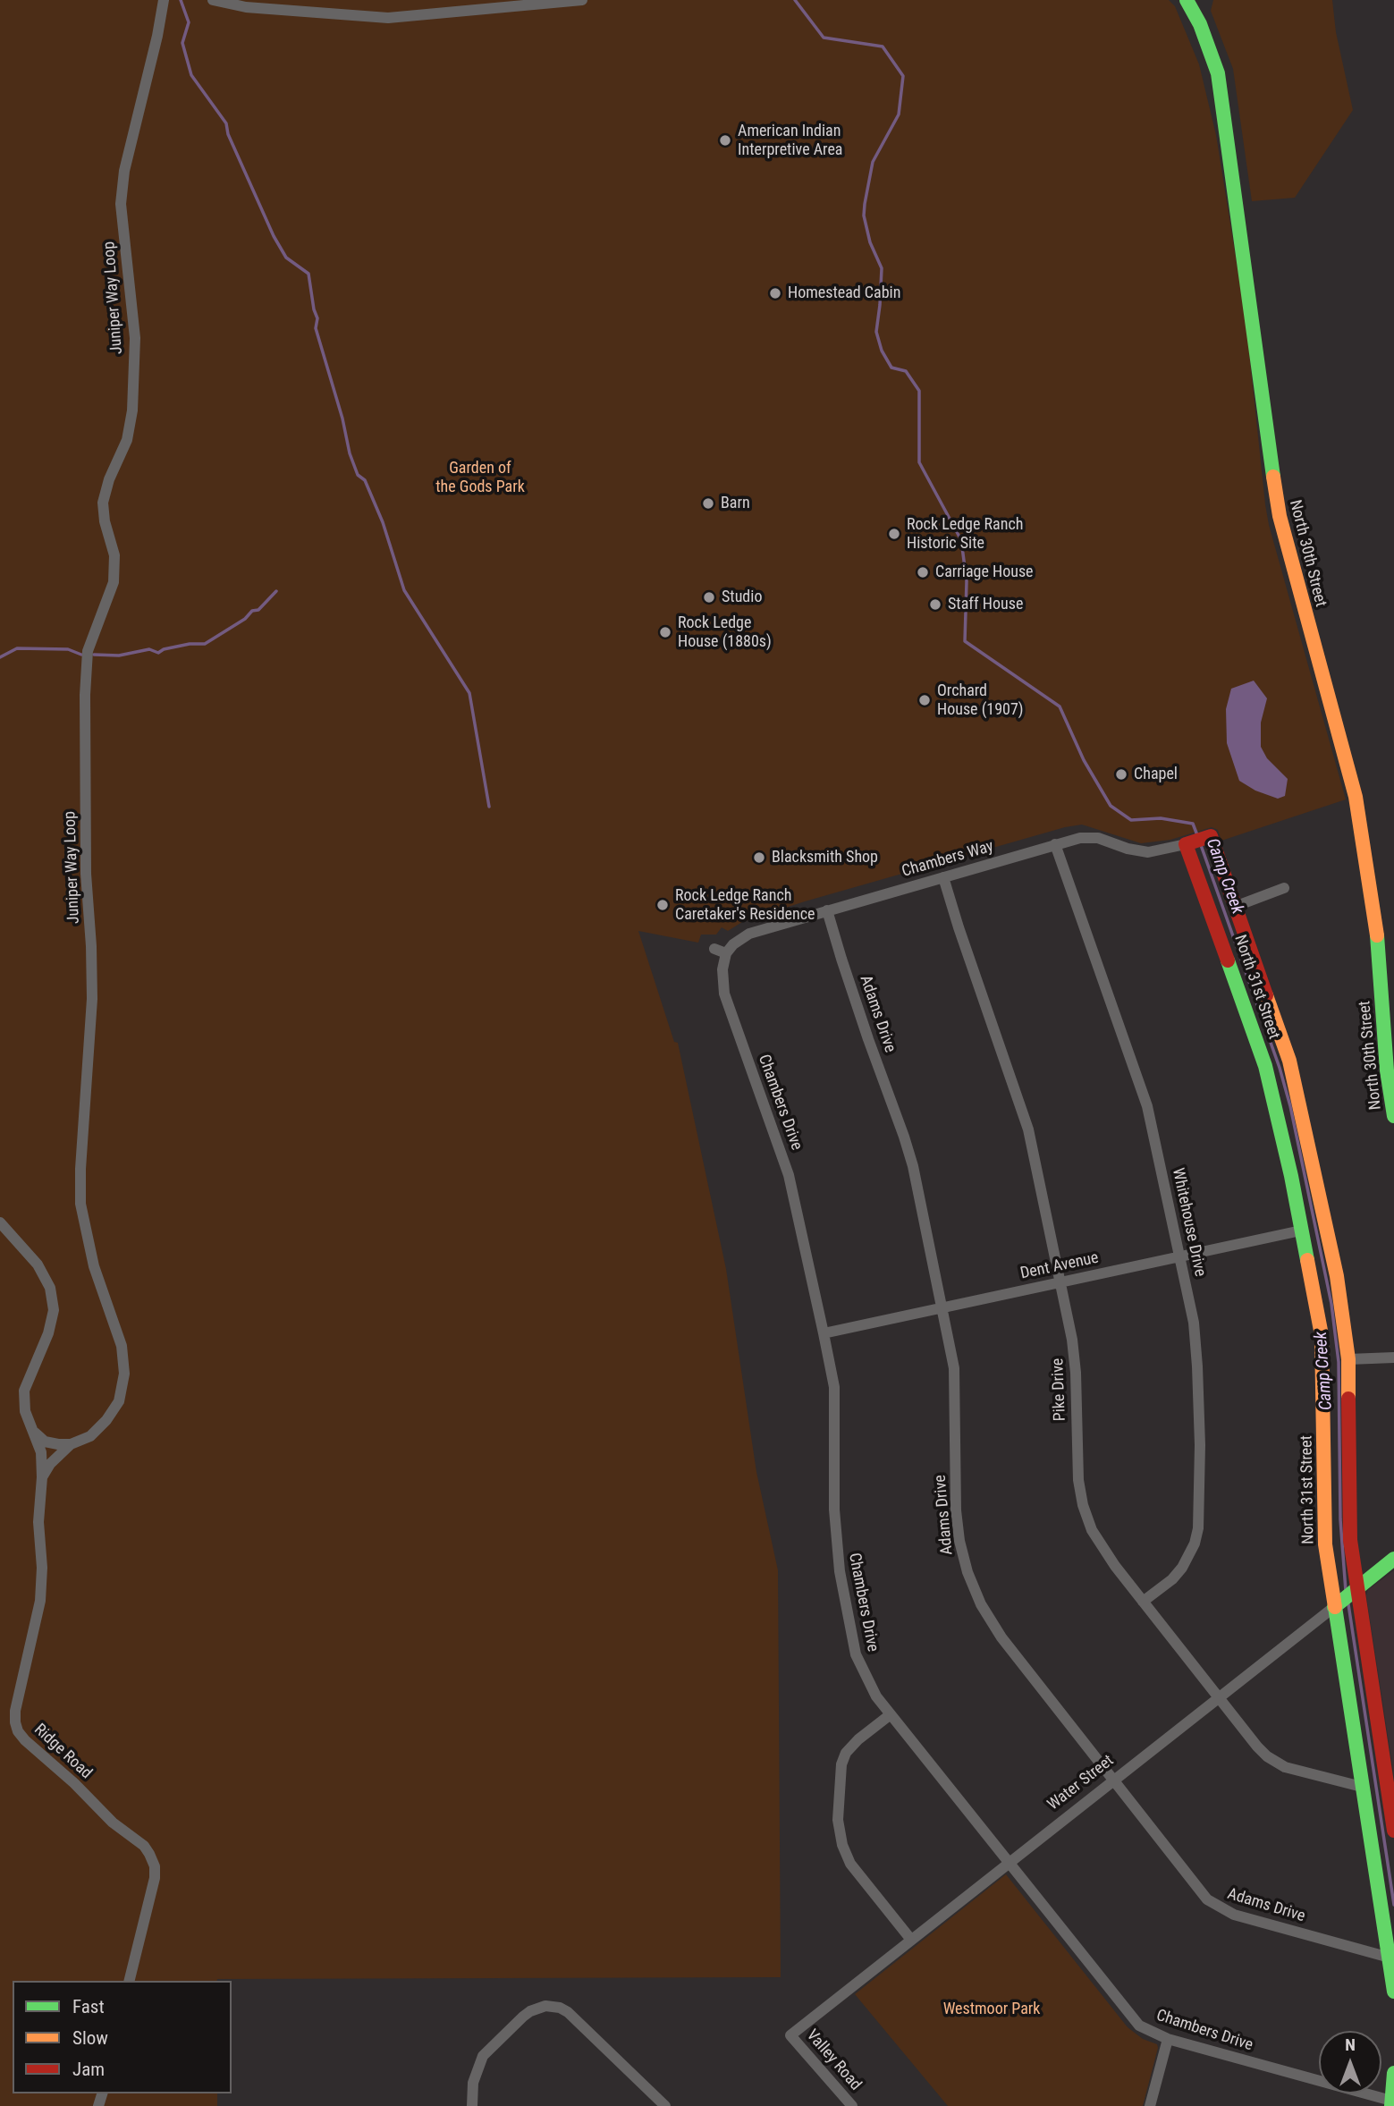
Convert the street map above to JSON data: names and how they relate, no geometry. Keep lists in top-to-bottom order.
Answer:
{
  "streets": {
    "main road": ["North 30th Street", "North 31st Street", "Water Street"],
    "street": [
      "Juniper Way Loop",
      "Chambers Way",
      "Adams Drive",
      "Chambers Drive",
      "Whitehouse Drive",
      "Dent Avenue",
      "Pike Drive",
      "Ridge Road",
      "Valley Road"
    ]
  },
  "crossings": [
    ["Chambers Way", "North 31st Street"],
    ["Chambers Way", "Adams Drive"],
    ["Chambers Way", "Chambers Drive"],
    ["Chambers Way", "Whitehouse Drive"],
    ["Chambers Way", "Pike Drive"],
    ["North 31st Street", "Adams Drive"],
    ["North 31st Street", "Dent Avenue"],
    ["North 31st Street", "Pike Drive"],
    ["North 31st Street", "Water Street"],
    ["Adams Drive", "Dent Avenue"],
    ["Adams Drive", "Water Street"],
    ["Chambers Drive", "Dent Avenue"],
    ["Chambers Drive", "Water Street"],
    ["Whitehouse Drive", "Dent Avenue"],
    ["Whitehouse Drive", "Pike Drive"],
    ["Dent Avenue", "Pike Drive"],
    ["Pike Drive", "Water Street"],
    ["Water Street", "Valley Road"]
  ],
  "water": ["Camp Creek"],
  "parks": ["Garden of the Gods Park", "Westmoor Park"],
  "places": [
    "American Indian Interpretive Area",
    "Homestead Cabin",
    "Barn",
    "Rock Ledge Ranch Historic Site",
    "Carriage House",
    "Studio",
    "Staff House",
    "Rock Ledge House (1880s)",
    "Orchard House (1907)",
    "Chapel",
    "Blacksmith Shop",
    "Rock Ledge Ranch Caretaker's Residence"
  ],
  "legend": ["Fast", "Slow", "Jam"],
  "north": "top"
}
